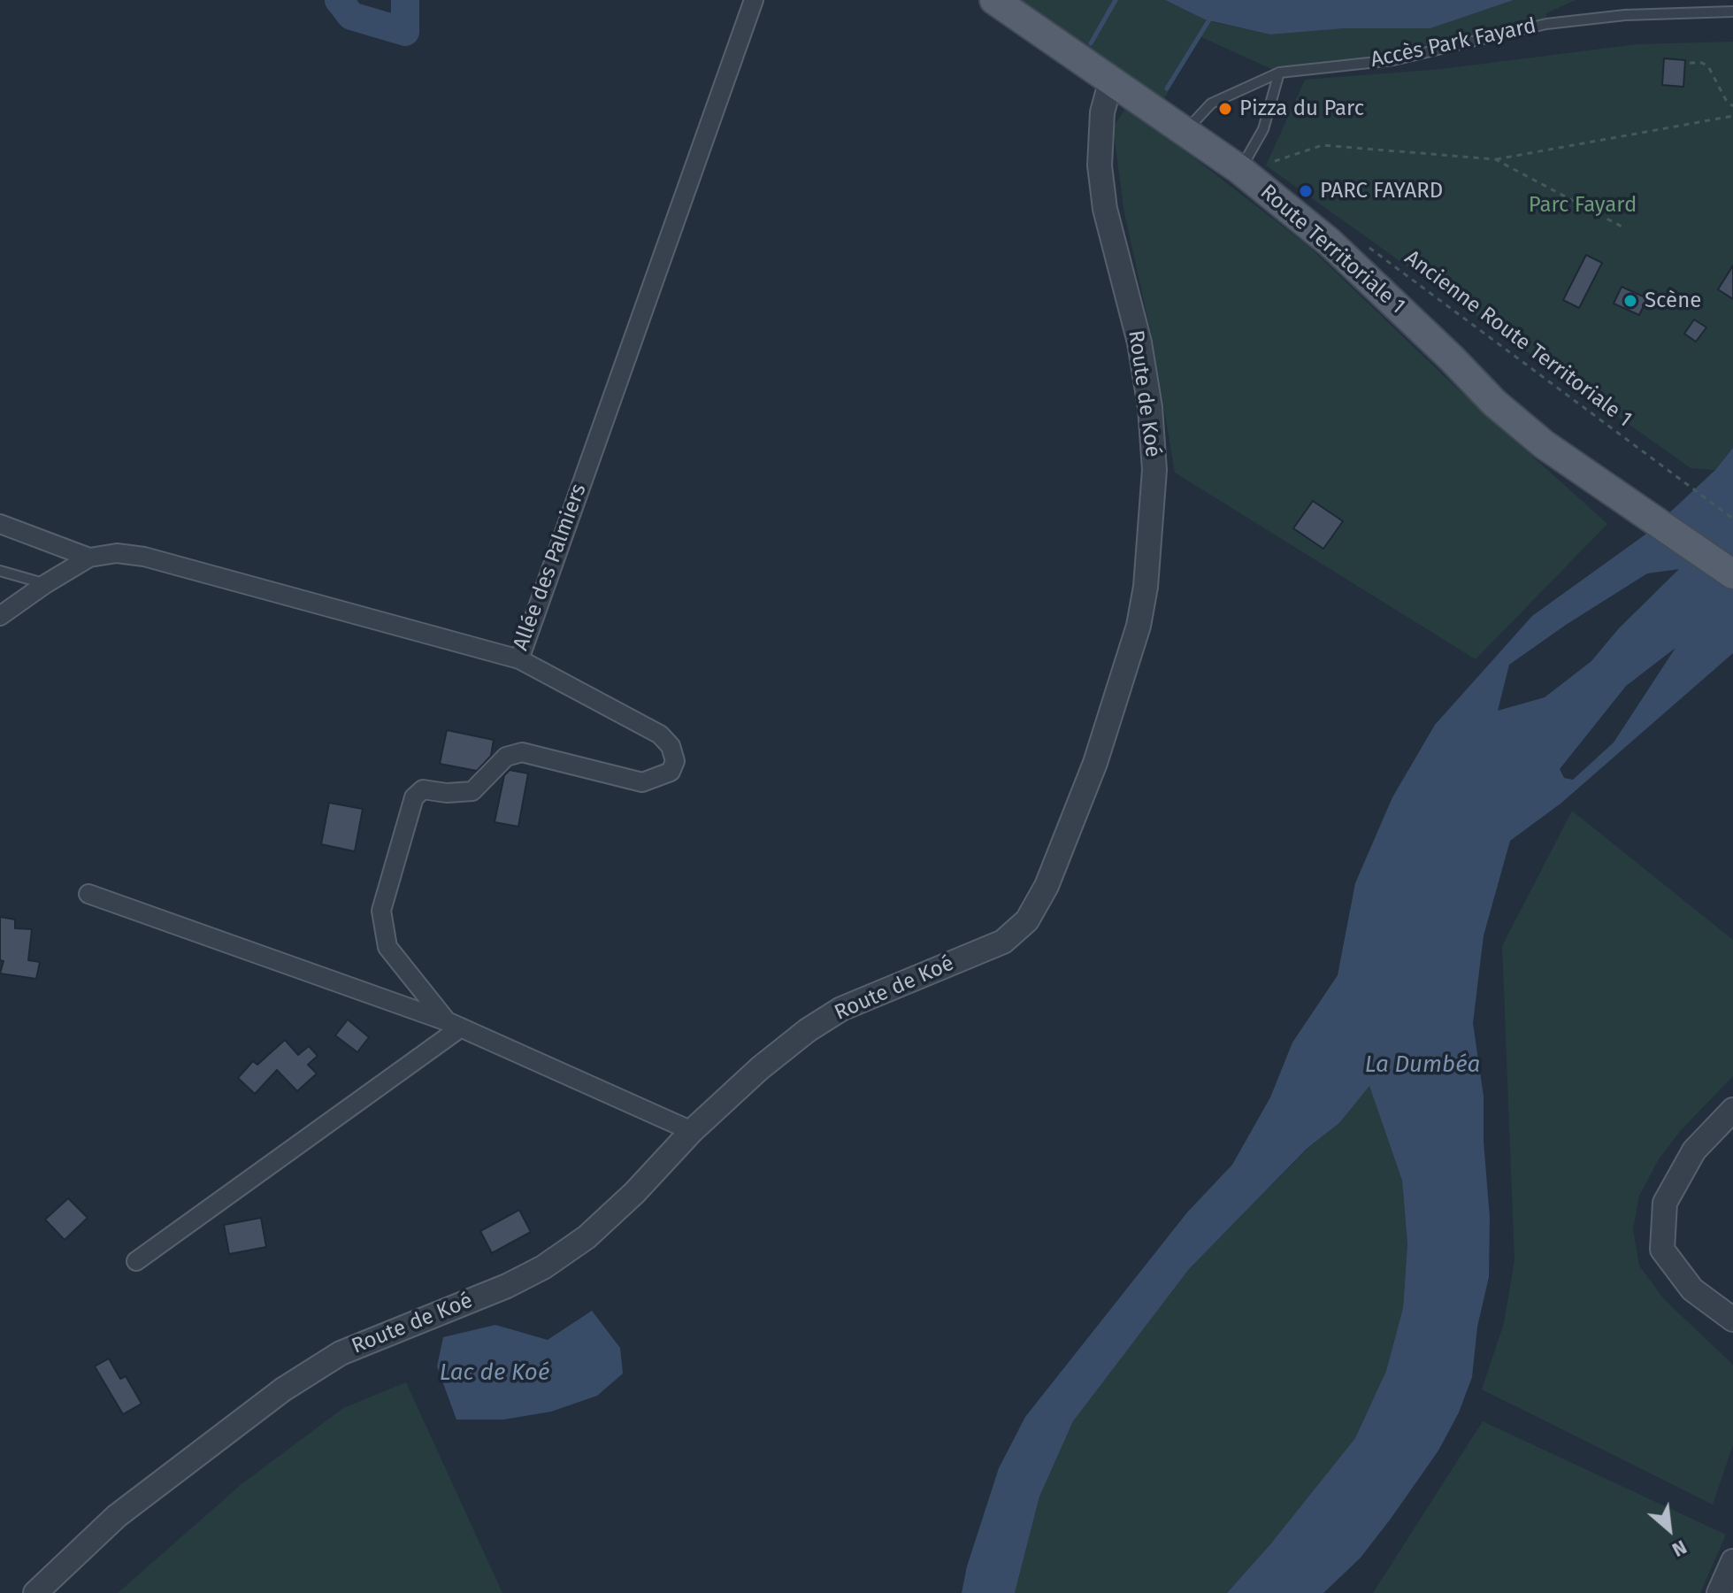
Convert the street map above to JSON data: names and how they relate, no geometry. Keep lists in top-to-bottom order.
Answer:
{
  "streets": {
    "main road": ["Route Territoriale 1"],
    "street": ["Route de Koé", "Allée des Palmiers"],
    "lane": ["Accès Park Fayard"],
    "path": ["Ancienne Route Territoriale 1"]
  },
  "crossings": [
    ["Accès Park Fayard", "Route Territoriale 1"],
    ["Route Territoriale 1", "Route de Koé"]
  ],
  "water": ["La Dumbéa", "Lac de Koé"],
  "parks": ["Parc Fayard"],
  "places": ["Pizza du Parc", "PARC FAYARD", "Scène"],
  "north": "bottom right"
}
